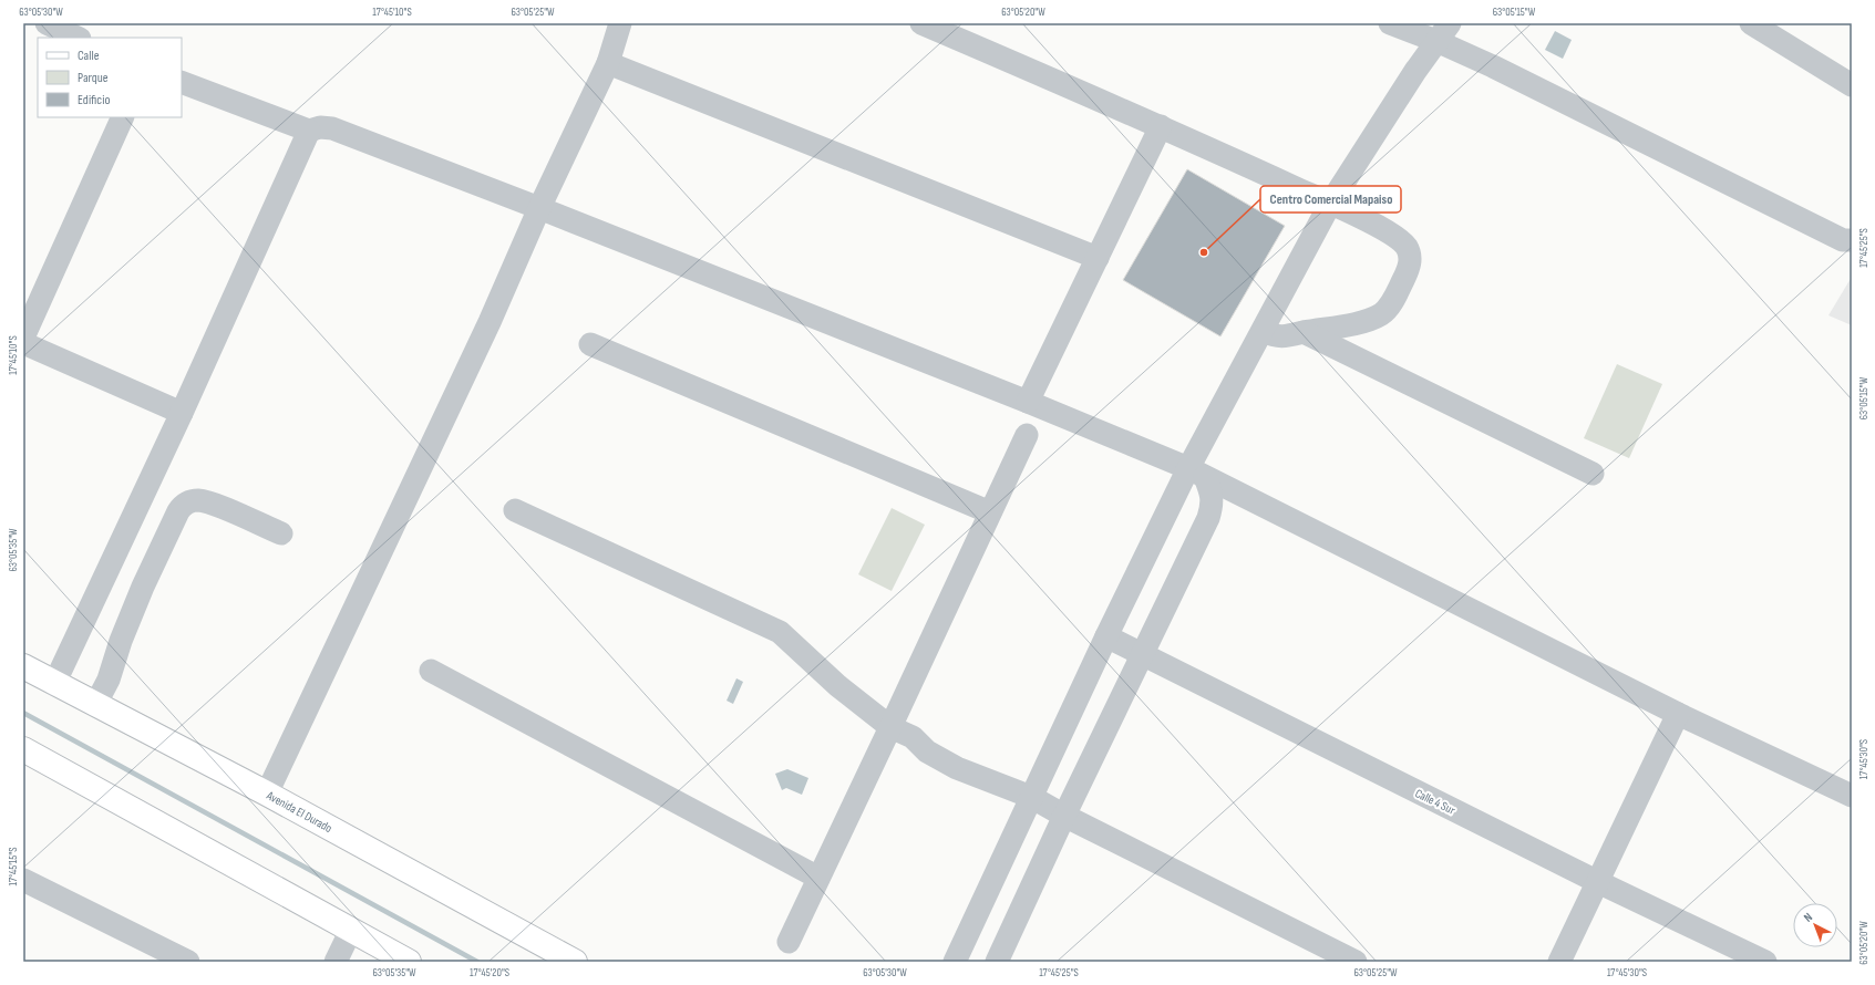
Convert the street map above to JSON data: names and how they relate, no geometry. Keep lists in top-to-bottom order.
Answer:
{
  "streets": {
    "main road": ["Avenida El Durado"],
    "street": ["Calle 4 Sur"]
  },
  "places": ["Centro Comercial Mapaiso"],
  "legend": ["Calle", "Parque", "Edificio"],
  "north": "top left",
  "coordinates": [
    "63°05'30\"W",
    "17°45'10\"S",
    "63°05'25\"W",
    "63°05'20\"W",
    "63°05'15\"W",
    "17°45'25\"S",
    "63°05'35\"W",
    "17°45'30\"S",
    "17°45'15\"S",
    "17°45'20\"S"
  ]
}
